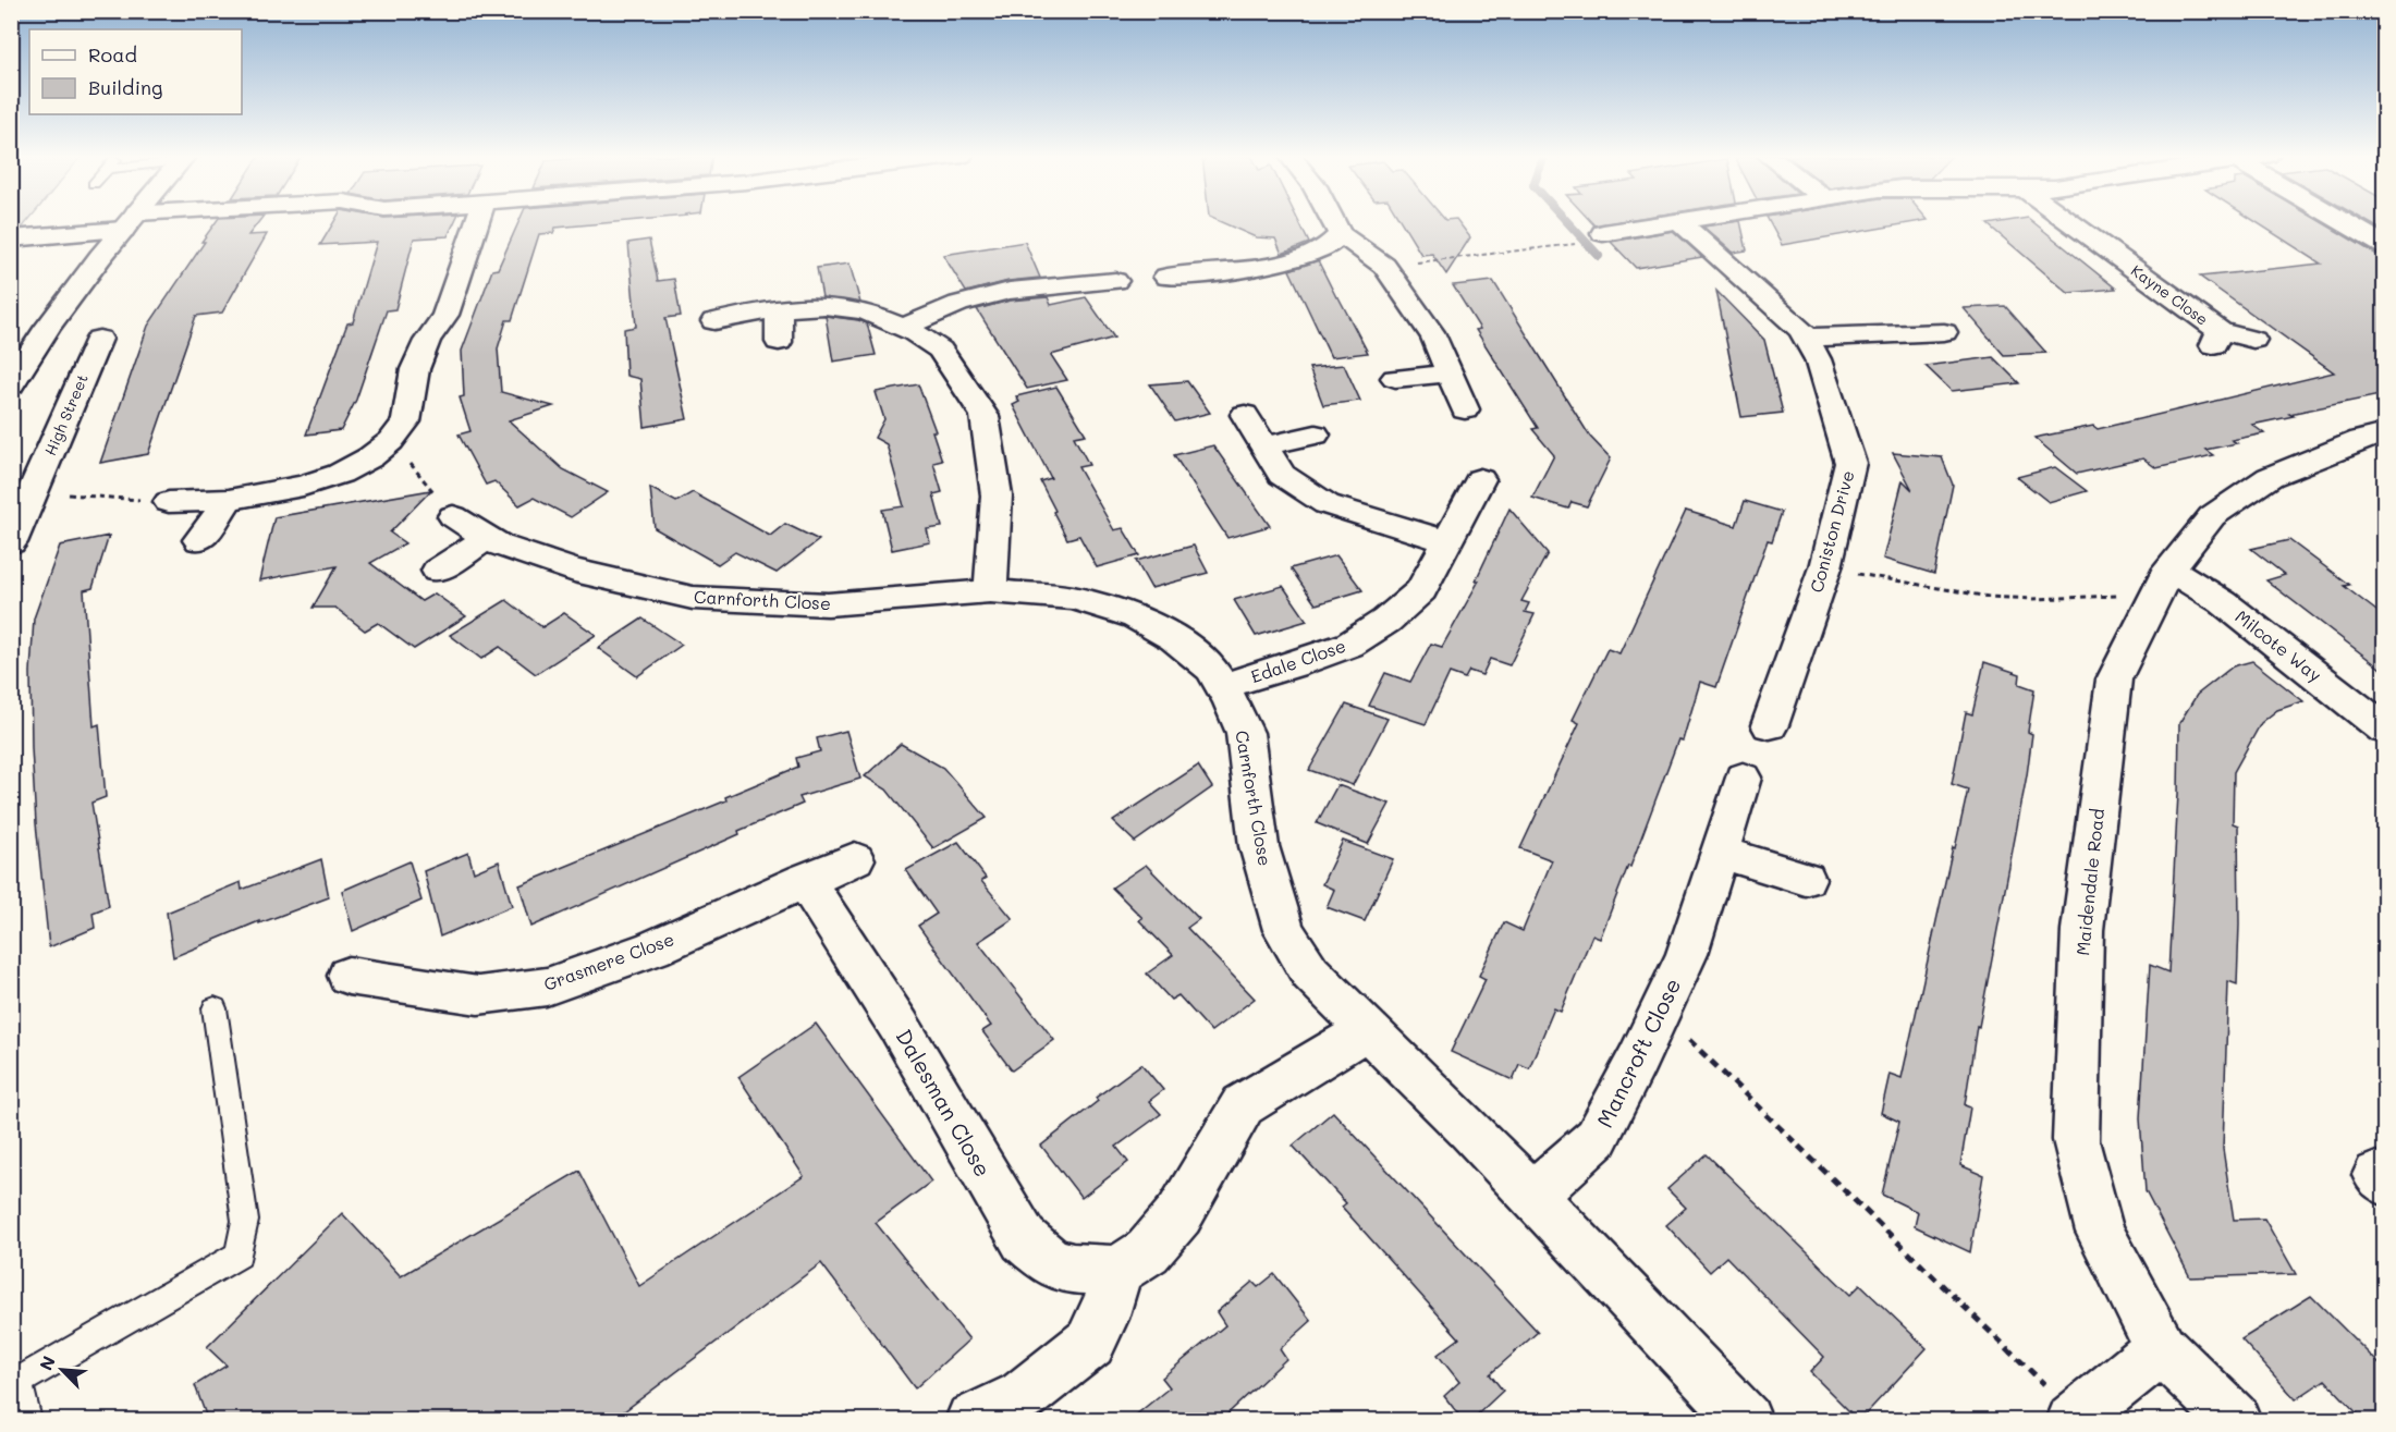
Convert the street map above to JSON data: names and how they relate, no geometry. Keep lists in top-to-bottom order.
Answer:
{
  "streets": {
    "main road": [
      "Kayne Close",
      "High Street",
      "Coniston Drive",
      "Carnforth Close",
      "Milcote Way",
      "Edale Close",
      "Maidendale Road",
      "Grasmere Close",
      "Mancroft Close",
      "Dalesman Close"
    ]
  },
  "crossings": [
    ["Carnforth Close", "Edale Close"],
    ["Carnforth Close", "Mancroft Close"],
    ["Milcote Way", "Maidendale Road"],
    ["Grasmere Close", "Dalesman Close"]
  ],
  "legend": ["Road", "Building"],
  "north": "top left"
}
